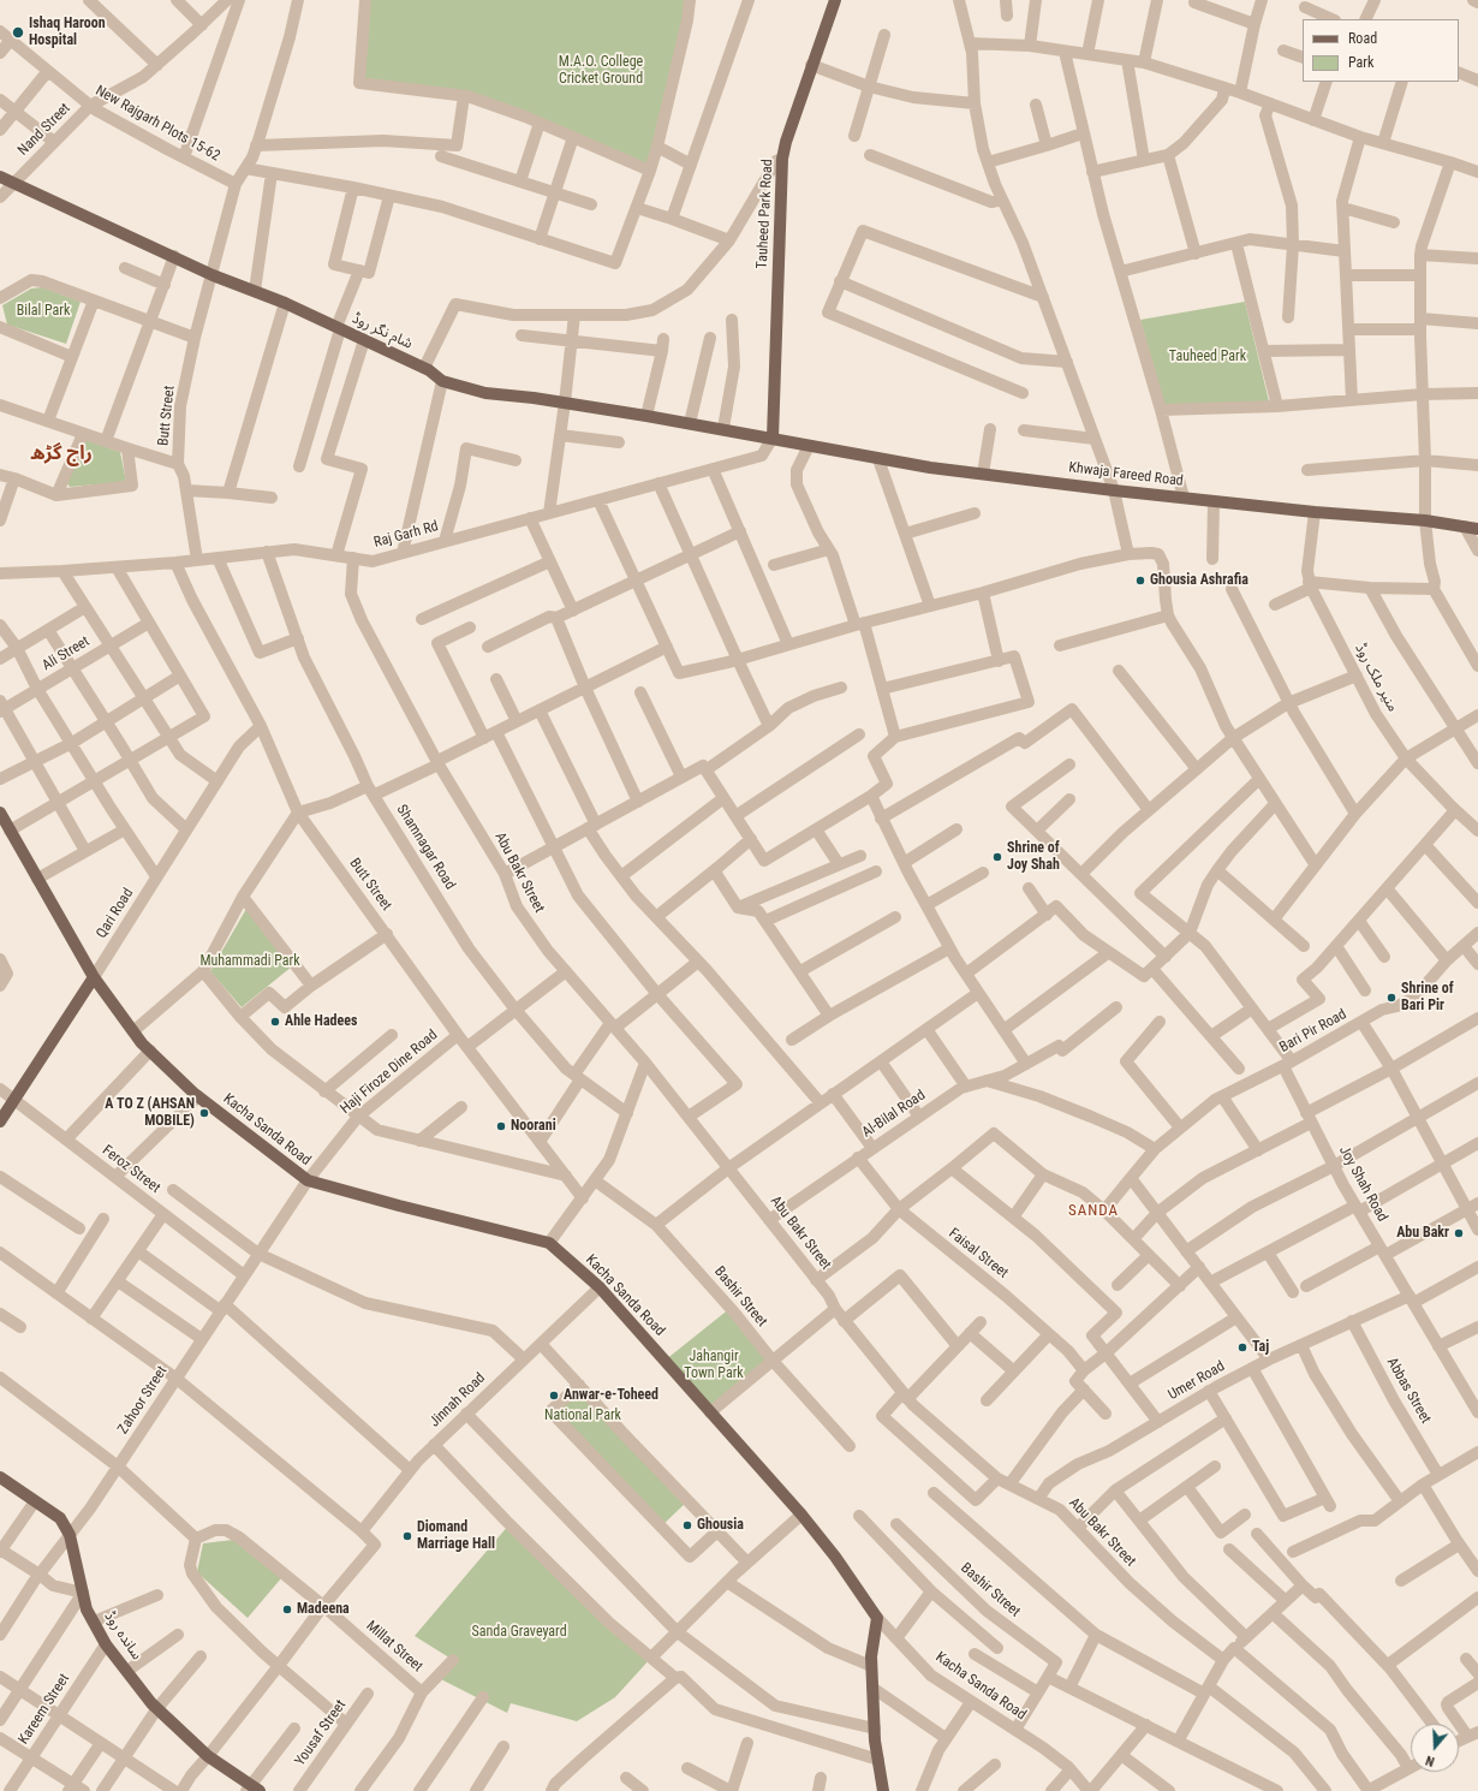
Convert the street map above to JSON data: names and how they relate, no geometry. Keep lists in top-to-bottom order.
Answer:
{
  "streets": {
    "main road": [
      "Tauheed Park Road",
      "شام نگر روڈ",
      "Khwaja Fareed Road",
      "Qari Road",
      "Kacha Sanda Road",
      "ساندہ روڈ"
    ],
    "street": [
      "New Rajgarh Plots 15-62",
      "Nand Street",
      "Butt Street",
      "Raj Garh Rd",
      "Ali Street",
      "منیر ملک روڈ",
      "Shamnagar Road",
      "Abu Bakr Street",
      "Bari Pir Road",
      "Haji Firoze Dine Road",
      "Al-Bilal Road",
      "Feroz Street",
      "Joy Shah Road",
      "Faisal Street",
      "Bashir Street",
      "Umer Road",
      "Abbas Street",
      "Zahoor Street",
      "Jinnah Road",
      "Millat Street",
      "Kareem Street",
      "Yousaf Street"
    ]
  },
  "crossings": [
    ["New Rajgarh Plots 15-62", "Nand Street"],
    ["New Rajgarh Plots 15-62", "Butt Street"],
    ["Nand Street", "شام نگر روڈ"],
    ["Tauheed Park Road", "شام نگر روڈ"],
    ["Tauheed Park Road", "Khwaja Fareed Road"],
    ["Tauheed Park Road", "Raj Garh Rd"],
    ["شام نگر روڈ", "Butt Street"],
    ["شام نگر روڈ", "Khwaja Fareed Road"],
    ["شام نگر روڈ", "Raj Garh Rd"],
    ["Butt Street", "Raj Garh Rd"],
    ["Butt Street", "Qari Road"],
    ["Butt Street", "Haji Firoze Dine Road"],
    ["Khwaja Fareed Road", "Raj Garh Rd"],
    ["Khwaja Fareed Road", "منیر ملک روڈ"],
    ["Raj Garh Rd", "Shamnagar Road"],
    ["Raj Garh Rd", "Abu Bakr Street"],
    ["Abu Bakr Street", "Al-Bilal Road"],
    ["Abu Bakr Street", "Umer Road"],
    ["Qari Road", "Kacha Sanda Road"],
    ["Qari Road", "Feroz Street"],
    ["Bari Pir Road", "Joy Shah Road"],
    ["Haji Firoze Dine Road", "Kacha Sanda Road"],
    ["Haji Firoze Dine Road", "Zahoor Street"],
    ["Al-Bilal Road", "Faisal Street"],
    ["Kacha Sanda Road", "Zahoor Street"],
    ["Kacha Sanda Road", "Jinnah Road"],
    ["Feroz Street", "Zahoor Street"],
    ["Joy Shah Road", "Umer Road"],
    ["Umer Road", "Abbas Street"],
    ["Zahoor Street", "ساندہ روڈ"],
    ["ساندہ روڈ", "Kareem Street"]
  ],
  "districts": ["راج گڑھ", "SANDA"],
  "parks": [
    "M.A.O. College Cricket Ground",
    "Bilal Park",
    "Tauheed Park",
    "Muhammadi Park",
    "Jahangir Town Park",
    "National Park",
    "Sanda Graveyard"
  ],
  "places": [
    "Ishaq Haroon Hospital",
    "Ghousia Ashrafia",
    "Shrine of Joy Shah",
    "Shrine of Bari Pir",
    "Ahle Hadees",
    "A TO Z (AHSAN MOBILE)",
    "Noorani",
    "Abu Bakr",
    "Taj",
    "Anwar-e-Toheed",
    "Ghousia",
    "Diomand Marriage Hall",
    "Madeena"
  ],
  "legend": ["Road", "Park"],
  "north": "bottom"
}
